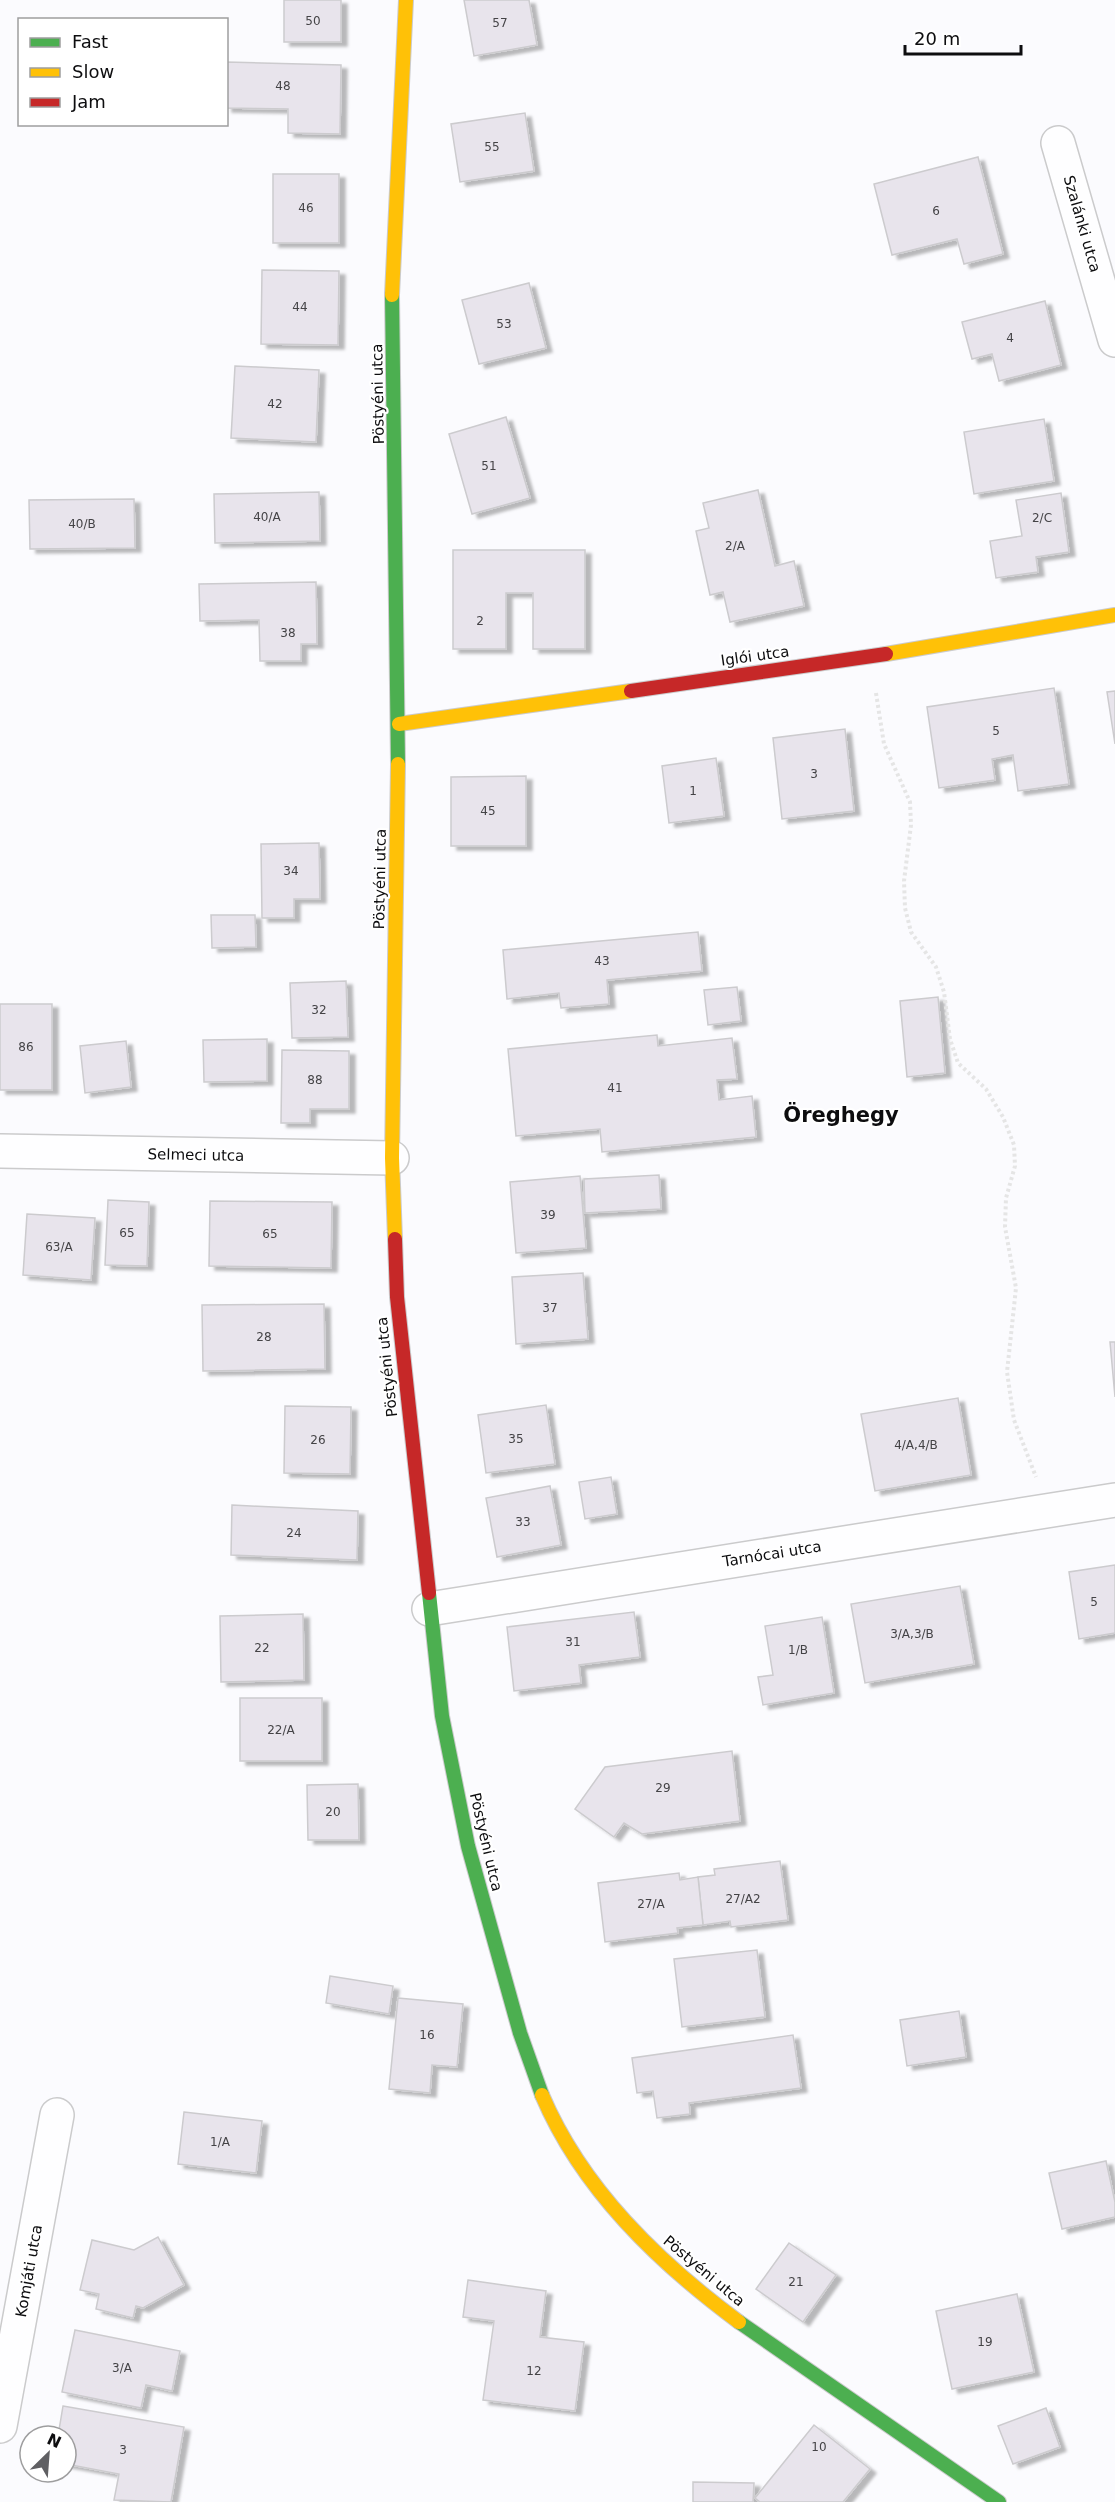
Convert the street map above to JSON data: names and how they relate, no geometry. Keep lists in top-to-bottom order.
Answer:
{
  "streets": {
    "street": [
      "Szalánki utca",
      "Pöstyéni utca",
      "Iglói utca",
      "Selmeci utca",
      "Tarnócai utca",
      "Komjáti utca"
    ]
  },
  "crossings": [
    ["Pöstyéni utca", "Iglói utca"],
    ["Pöstyéni utca", "Selmeci utca"],
    ["Pöstyéni utca", "Tarnócai utca"]
  ],
  "districts": ["Öreghegy"],
  "house_numbers": [
    "50",
    "57",
    "48",
    "55",
    "46",
    "6",
    "44",
    "53",
    "4",
    "42",
    "51",
    "40/A",
    "2/C",
    "40/B",
    "2/A",
    "2",
    "38",
    "5",
    "3",
    "1",
    "45",
    "34",
    "43",
    "32",
    "86",
    "88",
    "41",
    "39",
    "65",
    "65",
    "63/A",
    "37",
    "28",
    "35",
    "26",
    "4/A,4/B",
    "33",
    "24",
    "5",
    "3/A,3/B",
    "31",
    "22",
    "1/B",
    "22/A",
    "29",
    "20",
    "27/A2",
    "27/A",
    "16",
    "1/A",
    "21",
    "19",
    "3/A",
    "12",
    "10",
    "3"
  ],
  "legend": ["Fast", "Slow", "Jam"],
  "scale_bar": "20 m",
  "north": "top right"
}
